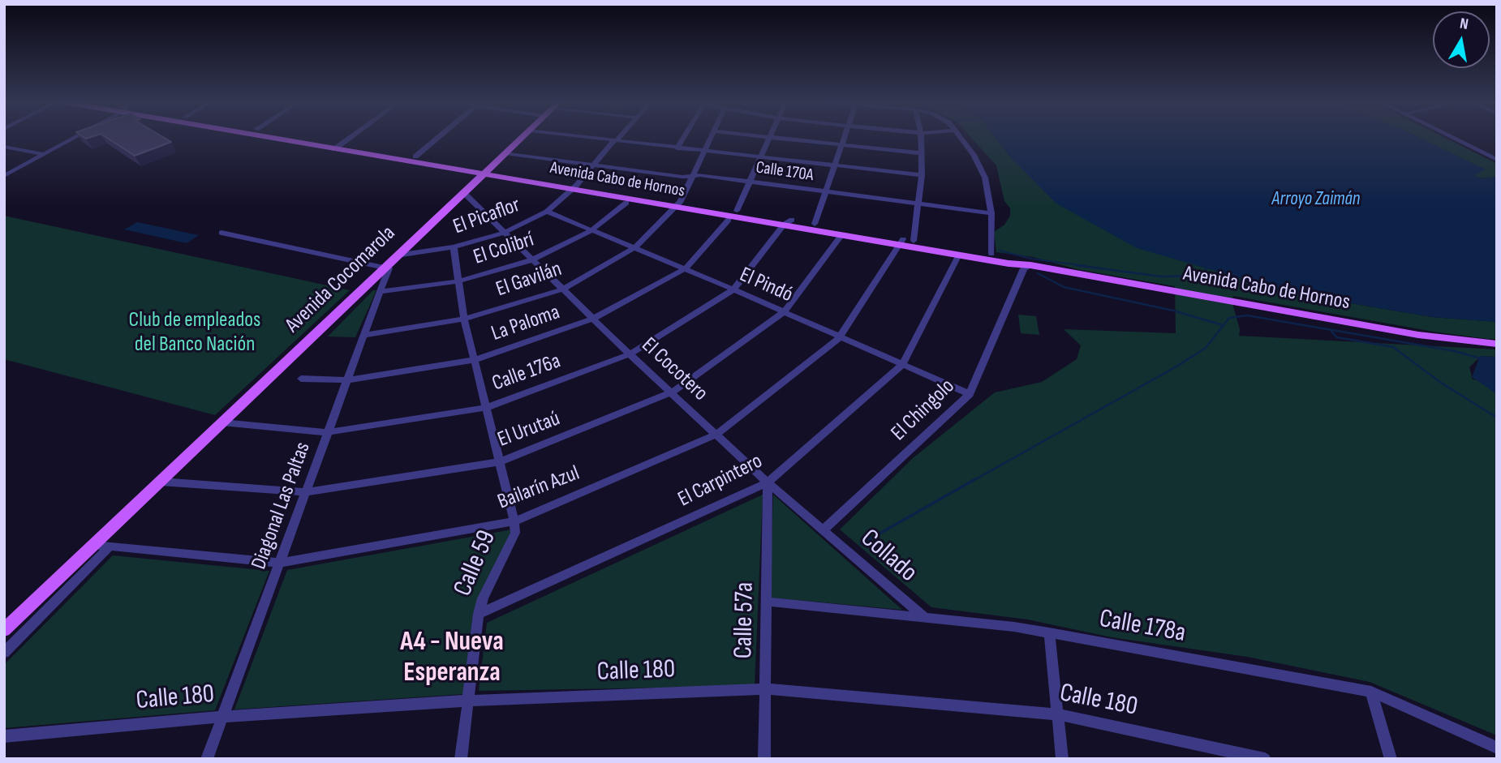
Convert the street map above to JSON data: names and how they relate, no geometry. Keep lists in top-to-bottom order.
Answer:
{
  "streets": {
    "main road": ["Avenida Cabo de Hornos", "Avenida Cocomarola"],
    "street": [
      "Calle 170A",
      "El Picaflor",
      "El Colibrí",
      "El Gavilán",
      "El Pindó",
      "La Paloma",
      "El Cocotero",
      "Calle 176a",
      "El Chingolo",
      "El Urutaú",
      "El Carpintero",
      "Bailarín Azul",
      "Diagonal Las Paltas",
      "Collado",
      "Calle 59",
      "Calle 57a",
      "Calle 178a",
      "Calle 180"
    ]
  },
  "crossings": [
    ["Calle 170A", "Avenida Cocomarola"],
    ["Calle 170A", "El Gavilán"],
    ["Avenida Cabo de Hornos", "El Picaflor"],
    ["Avenida Cabo de Hornos", "Avenida Cocomarola"],
    ["Avenida Cabo de Hornos", "El Gavilán"],
    ["Avenida Cabo de Hornos", "Calle 176a"],
    ["Avenida Cabo de Hornos", "El Chingolo"],
    ["Avenida Cabo de Hornos", "El Urutaú"],
    ["Avenida Cabo de Hornos", "El Carpintero"],
    ["Avenida Cabo de Hornos", "Bailarín Azul"],
    ["El Picaflor", "Avenida Cocomarola"],
    ["El Picaflor", "El Pindó"],
    ["El Picaflor", "El Cocotero"],
    ["El Colibrí", "El Pindó"],
    ["El Colibrí", "El Cocotero"],
    ["El Colibrí", "Diagonal Las Paltas"],
    ["Avenida Cocomarola", "El Cocotero"],
    ["Avenida Cocomarola", "Calle 176a"],
    ["Avenida Cocomarola", "El Urutaú"],
    ["Avenida Cocomarola", "Bailarín Azul"],
    ["Avenida Cocomarola", "Diagonal Las Paltas"],
    ["El Gavilán", "El Pindó"],
    ["El Gavilán", "El Cocotero"],
    ["El Gavilán", "Diagonal Las Paltas"],
    ["El Pindó", "La Paloma"],
    ["El Pindó", "Calle 176a"],
    ["El Pindó", "El Chingolo"],
    ["El Pindó", "El Urutaú"],
    ["El Pindó", "El Carpintero"],
    ["El Pindó", "Bailarín Azul"],
    ["La Paloma", "El Cocotero"],
    ["La Paloma", "Diagonal Las Paltas"],
    ["El Cocotero", "Calle 176a"],
    ["El Cocotero", "El Chingolo"],
    ["El Cocotero", "El Urutaú"],
    ["El Cocotero", "El Carpintero"],
    ["El Cocotero", "Bailarín Azul"],
    ["El Cocotero", "Collado"],
    ["El Cocotero", "Calle 57a"],
    ["Calle 176a", "Diagonal Las Paltas"],
    ["El Chingolo", "Collado"],
    ["El Urutaú", "Diagonal Las Paltas"],
    ["El Carpintero", "Calle 59"],
    ["El Carpintero", "Calle 57a"],
    ["Bailarín Azul", "Diagonal Las Paltas"],
    ["Bailarín Azul", "Calle 59"],
    ["Diagonal Las Paltas", "Calle 180"],
    ["Collado", "Calle 178a"],
    ["Calle 59", "Calle 180"],
    ["Calle 57a", "Calle 178a"],
    ["Calle 57a", "Calle 180"]
  ],
  "districts": ["A4 - Nueva Esperanza"],
  "water": ["Arroyo Zaimán"],
  "parks": ["Club de empleados del Banco Nación"],
  "north": "top"
}
